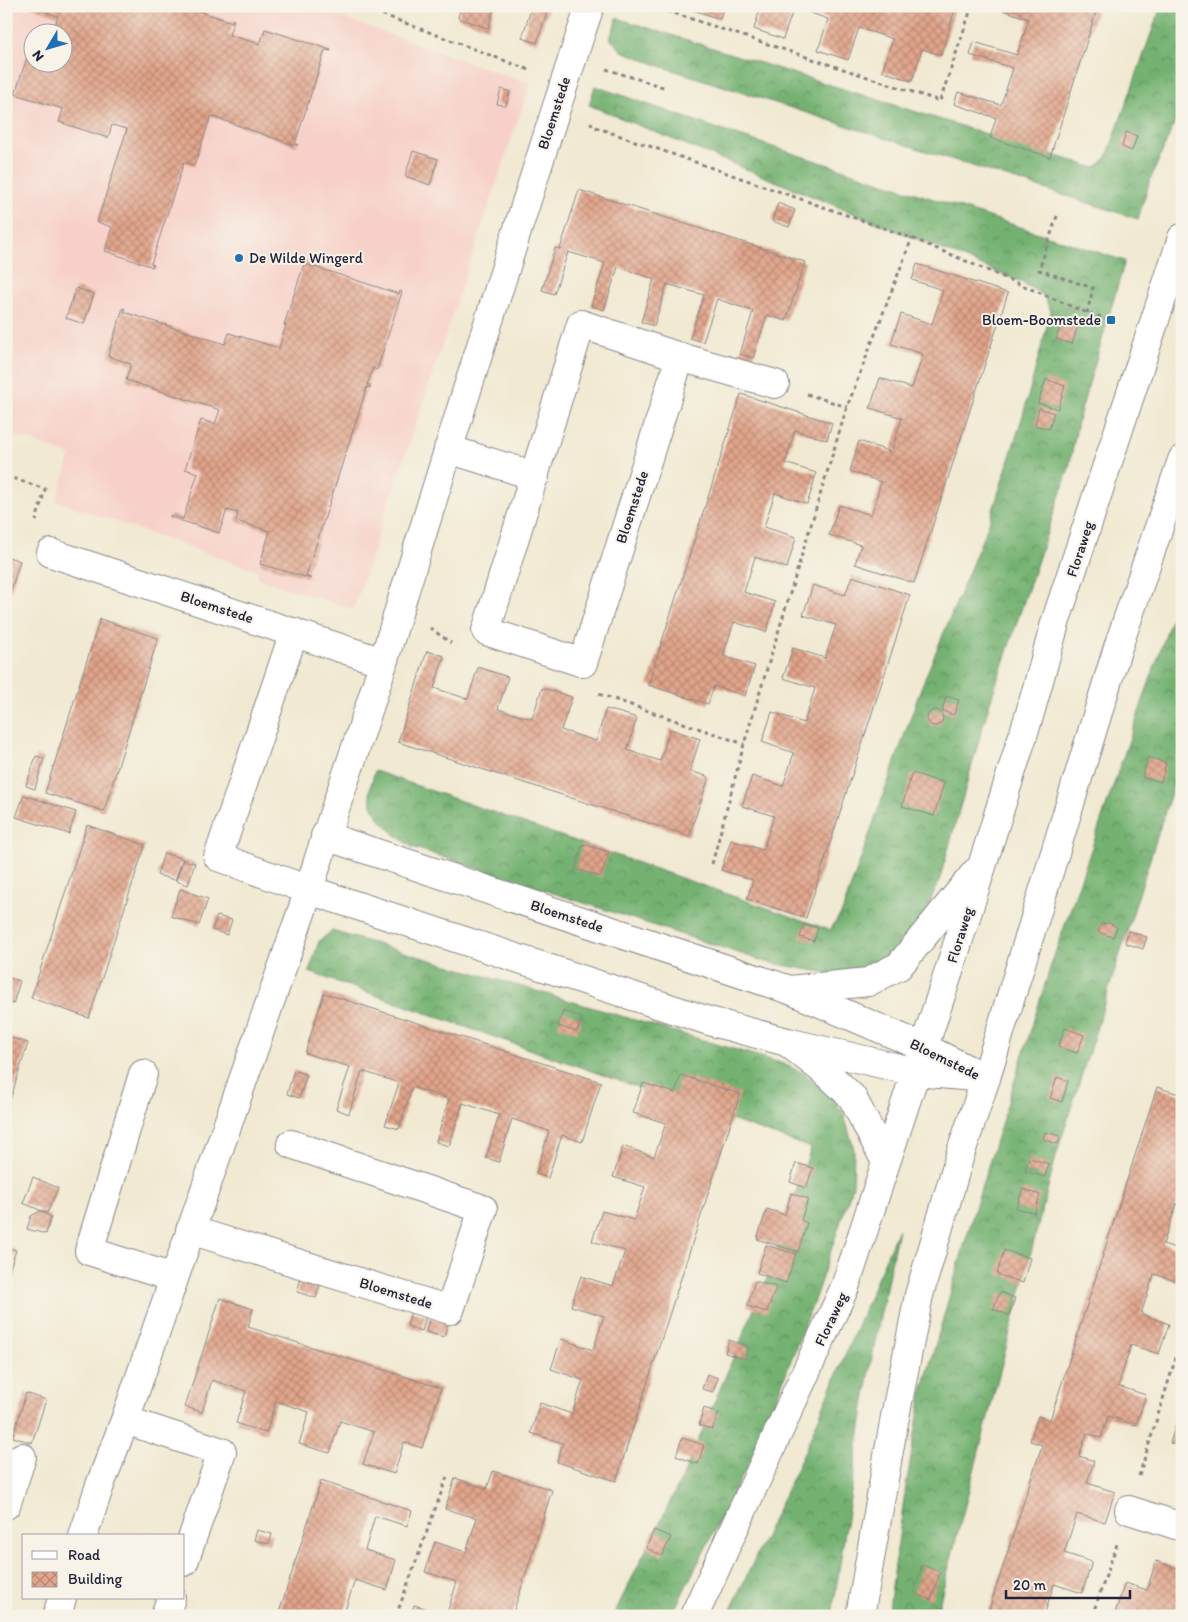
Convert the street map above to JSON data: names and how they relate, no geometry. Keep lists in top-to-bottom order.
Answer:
{
  "streets": {
    "street": ["Bloemstede", "Floraweg"]
  },
  "crossings": [
    ["Bloemstede", "Floraweg"]
  ],
  "places": {
    "other": ["De Wilde Wingerd"],
    "transit": ["Bloem-Boomstede"]
  },
  "legend": ["Road", "Building"],
  "scale_bar": "20 m",
  "north": "bottom left"
}
